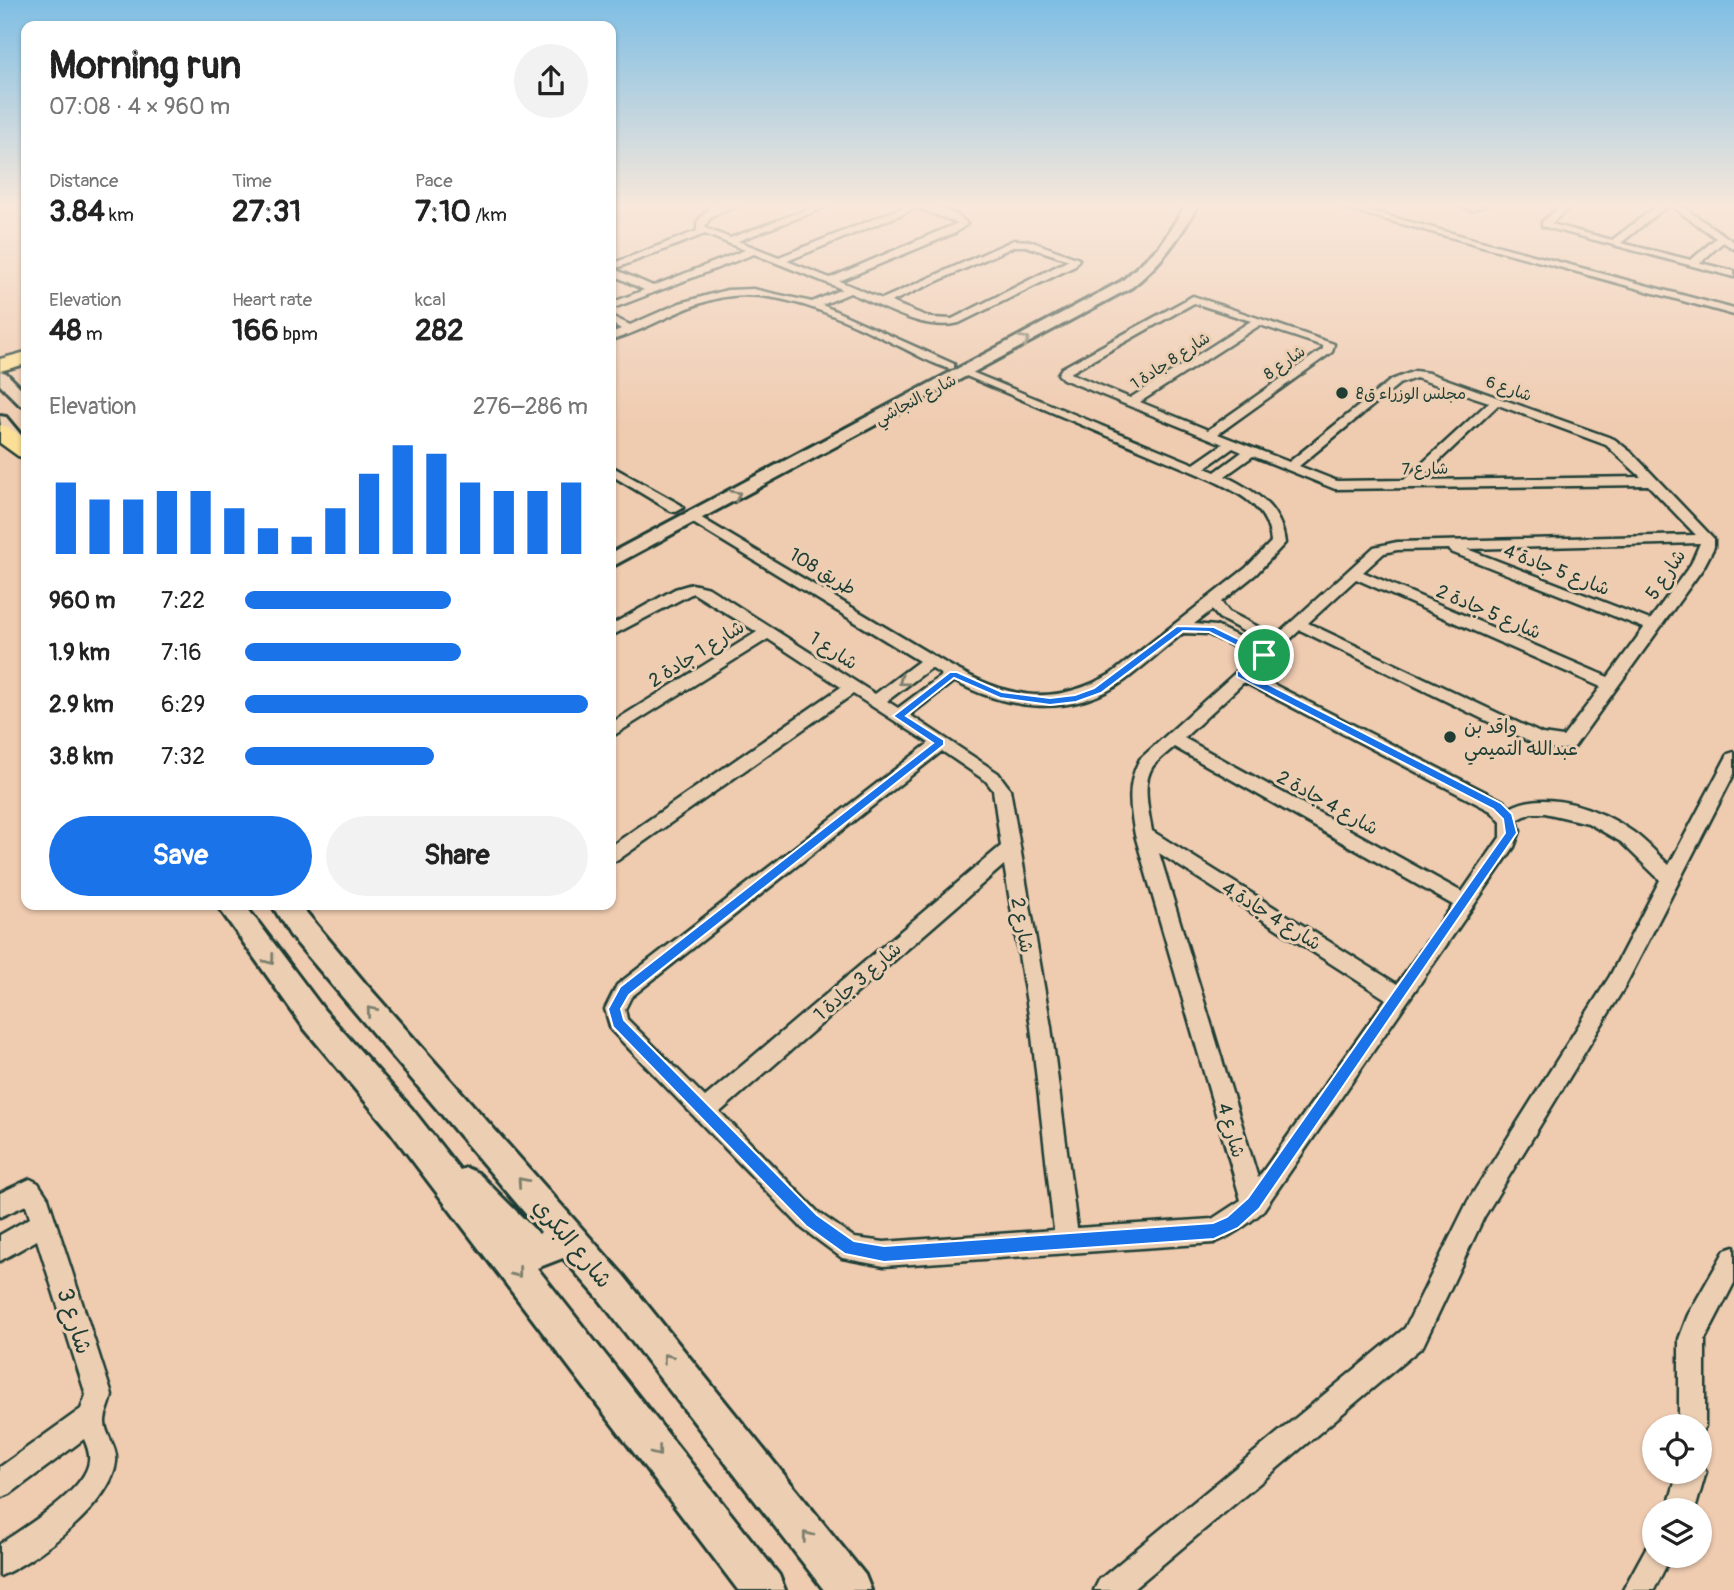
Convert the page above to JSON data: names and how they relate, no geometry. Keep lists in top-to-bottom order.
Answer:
{
  "streets": {
    "main road": ["شارع النجاشي", "شارع البكري"],
    "street": [
      "شارع 8 جادة 1",
      "شارع 8",
      "شارع 6",
      "شارع 7",
      "شارع 5 جادة 4",
      "طريق 108",
      "شارع 5",
      "شارع 5 جادة 2",
      "شارع 1",
      "شارع 1 جادة 2",
      "شارع 4 جادة 2",
      "شارع 4 جادة 4",
      "شارع 2",
      "شارع 3 جادة 1",
      "شارع 4",
      "شارع 3"
    ]
  },
  "crossings": [
    ["شارع 8 جادة 1", "شارع 8"],
    ["شارع 8", "شارع 7"],
    ["شارع 6", "شارع 7"],
    ["شارع 6", "شارع 5"],
    ["شارع النجاشي", "طريق 108"],
    ["شارع 5 جادة 4", "شارع 5"],
    ["شارع 5", "شارع 5 جادة 2"],
    ["شارع 5", "شارع 4"],
    ["شارع 1", "شارع 1 جادة 2"],
    ["شارع 1", "شارع 2"],
    ["شارع 4 جادة 2", "شارع 4"],
    ["شارع 4 جادة 4", "شارع 4"],
    ["شارع 2", "شارع 3 جادة 1"]
  ],
  "places": ["مجلس الوزراء ق8", "واقد بن عبدالله التميمي"],
  "page": {
    "heading": ["Morning run", "07:08 · 4 × 960 m"],
    "stats": [
      ["Distance", "3.84 km"],
      ["Time", "27:31"],
      ["Pace", "7:10 /km"],
      ["Elevation", "48 m"],
      ["Heart rate", "166 bpm"],
      ["kcal", "282"]
    ],
    "chart": ["Elevation", "276–286 m"],
    "list": [
      {
        "name": "960 m",
        "note": "7:22"
      },
      {
        "name": "1.9 km",
        "note": "7:16"
      },
      {
        "name": "2.9 km",
        "note": "6:29"
      },
      {
        "name": "3.8 km",
        "note": "7:32"
      }
    ],
    "buttons": ["Save", "Share"]
  }
}
